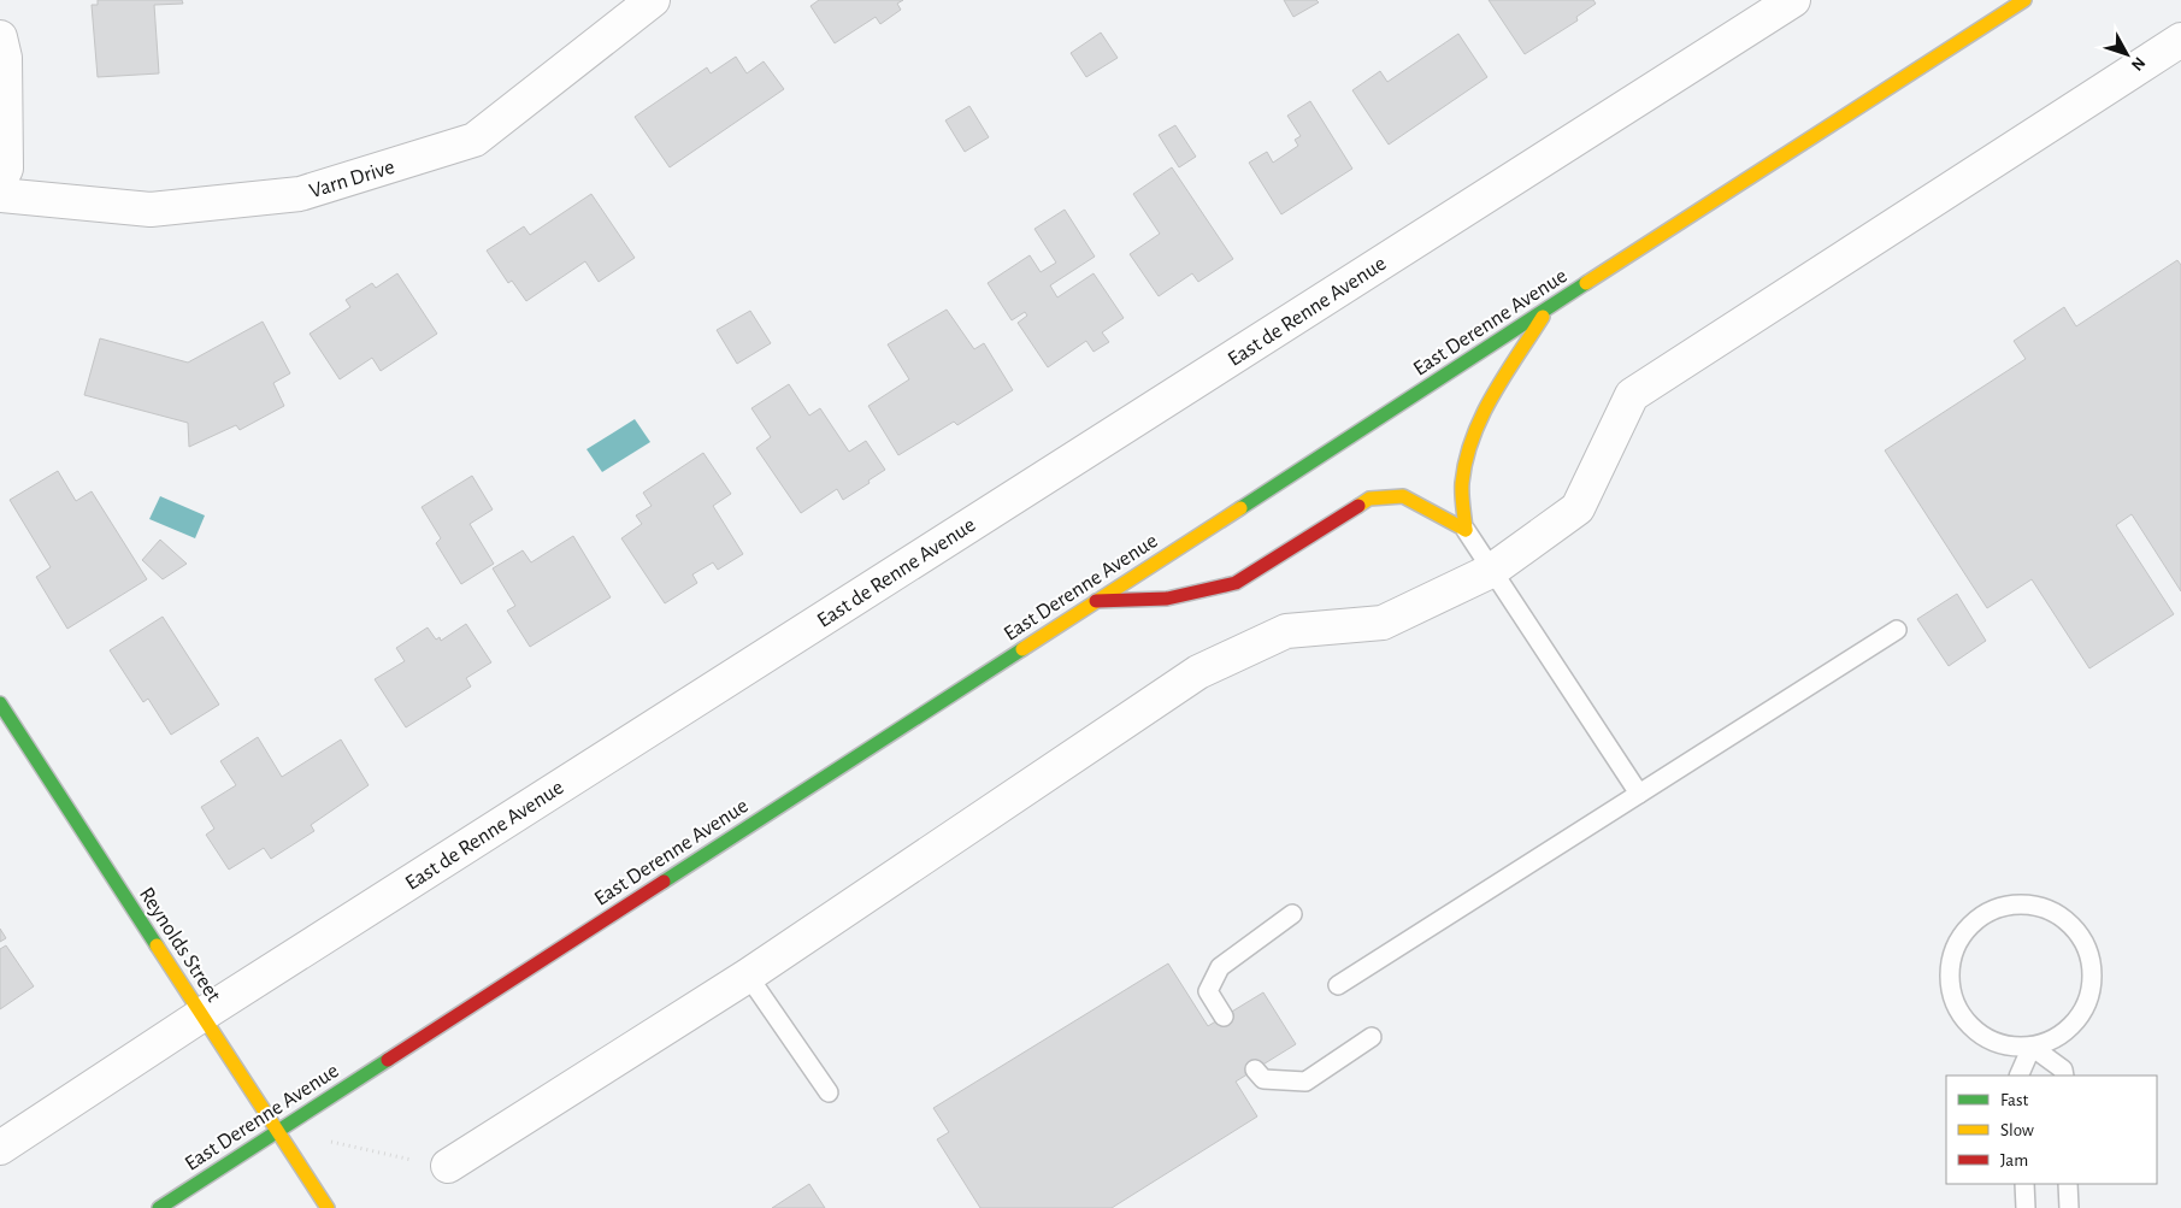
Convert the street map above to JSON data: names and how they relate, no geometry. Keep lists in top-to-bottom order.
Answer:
{
  "streets": {
    "main road": ["East Derenne Avenue", "Reynolds Street"],
    "street": ["Varn Drive", "East de Renne Avenue"]
  },
  "crossings": [
    ["East de Renne Avenue", "Reynolds Street"],
    ["East Derenne Avenue", "Reynolds Street"]
  ],
  "legend": ["Fast", "Slow", "Jam"],
  "north": "bottom right"
}
